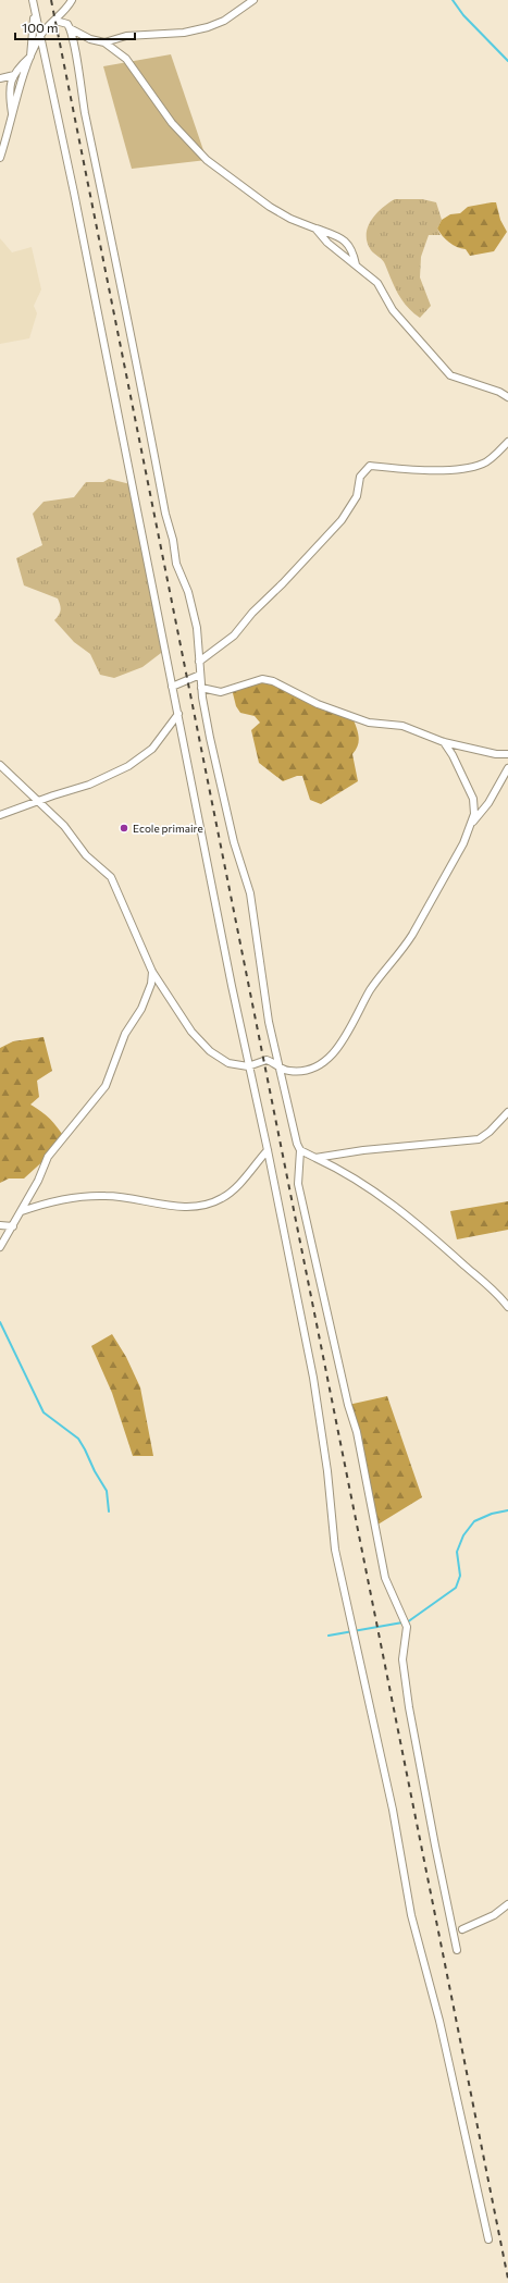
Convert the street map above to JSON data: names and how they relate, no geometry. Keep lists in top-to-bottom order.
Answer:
{
  "places": ["Ecole primaire"],
  "scale_bar": "100 m"
}
